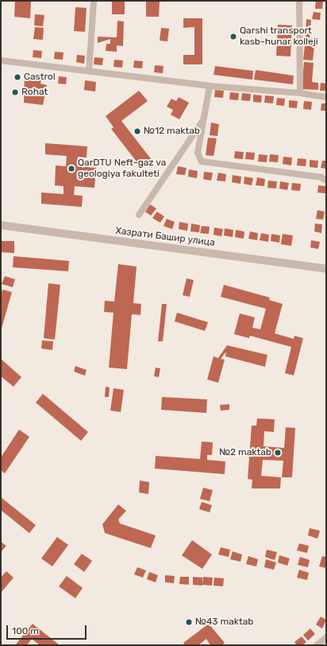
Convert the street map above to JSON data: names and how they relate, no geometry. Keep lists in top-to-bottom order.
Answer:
{
  "streets": {
    "street": ["Хазрати Башир улица"]
  },
  "places": [
    "Qarshi transport kasb-hunar kolleji",
    "Castrol",
    "Rohat",
    "№12 maktab",
    "QarDTU Neft-gaz va geologiya fakulteti",
    "№2 maktab",
    "№43 maktab"
  ],
  "scale_bar": "100 m"
}
